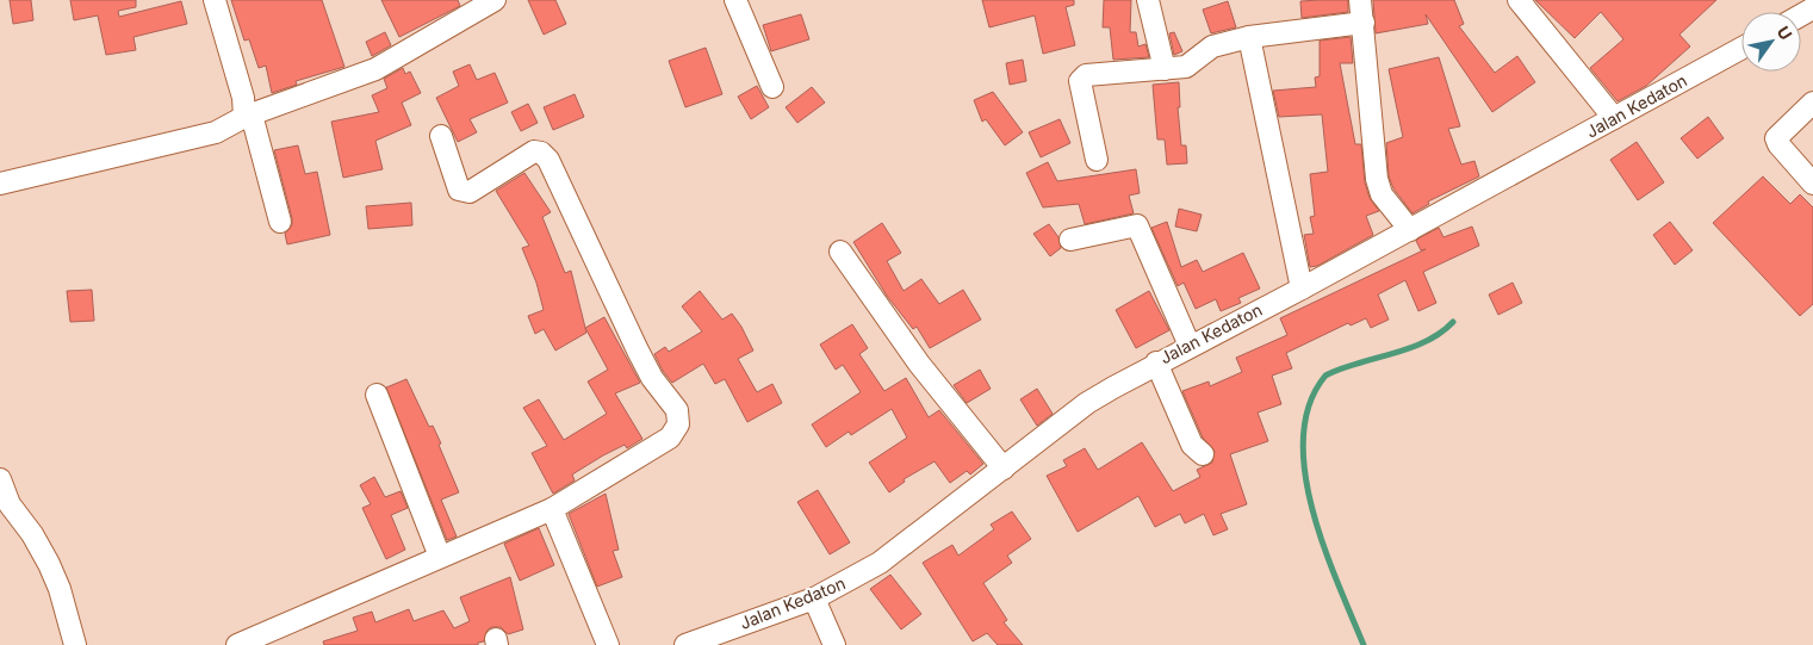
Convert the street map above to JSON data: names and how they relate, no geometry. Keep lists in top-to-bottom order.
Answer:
{
  "streets": {
    "street": ["Jalan Kedaton"]
  },
  "north": "top right"
}
